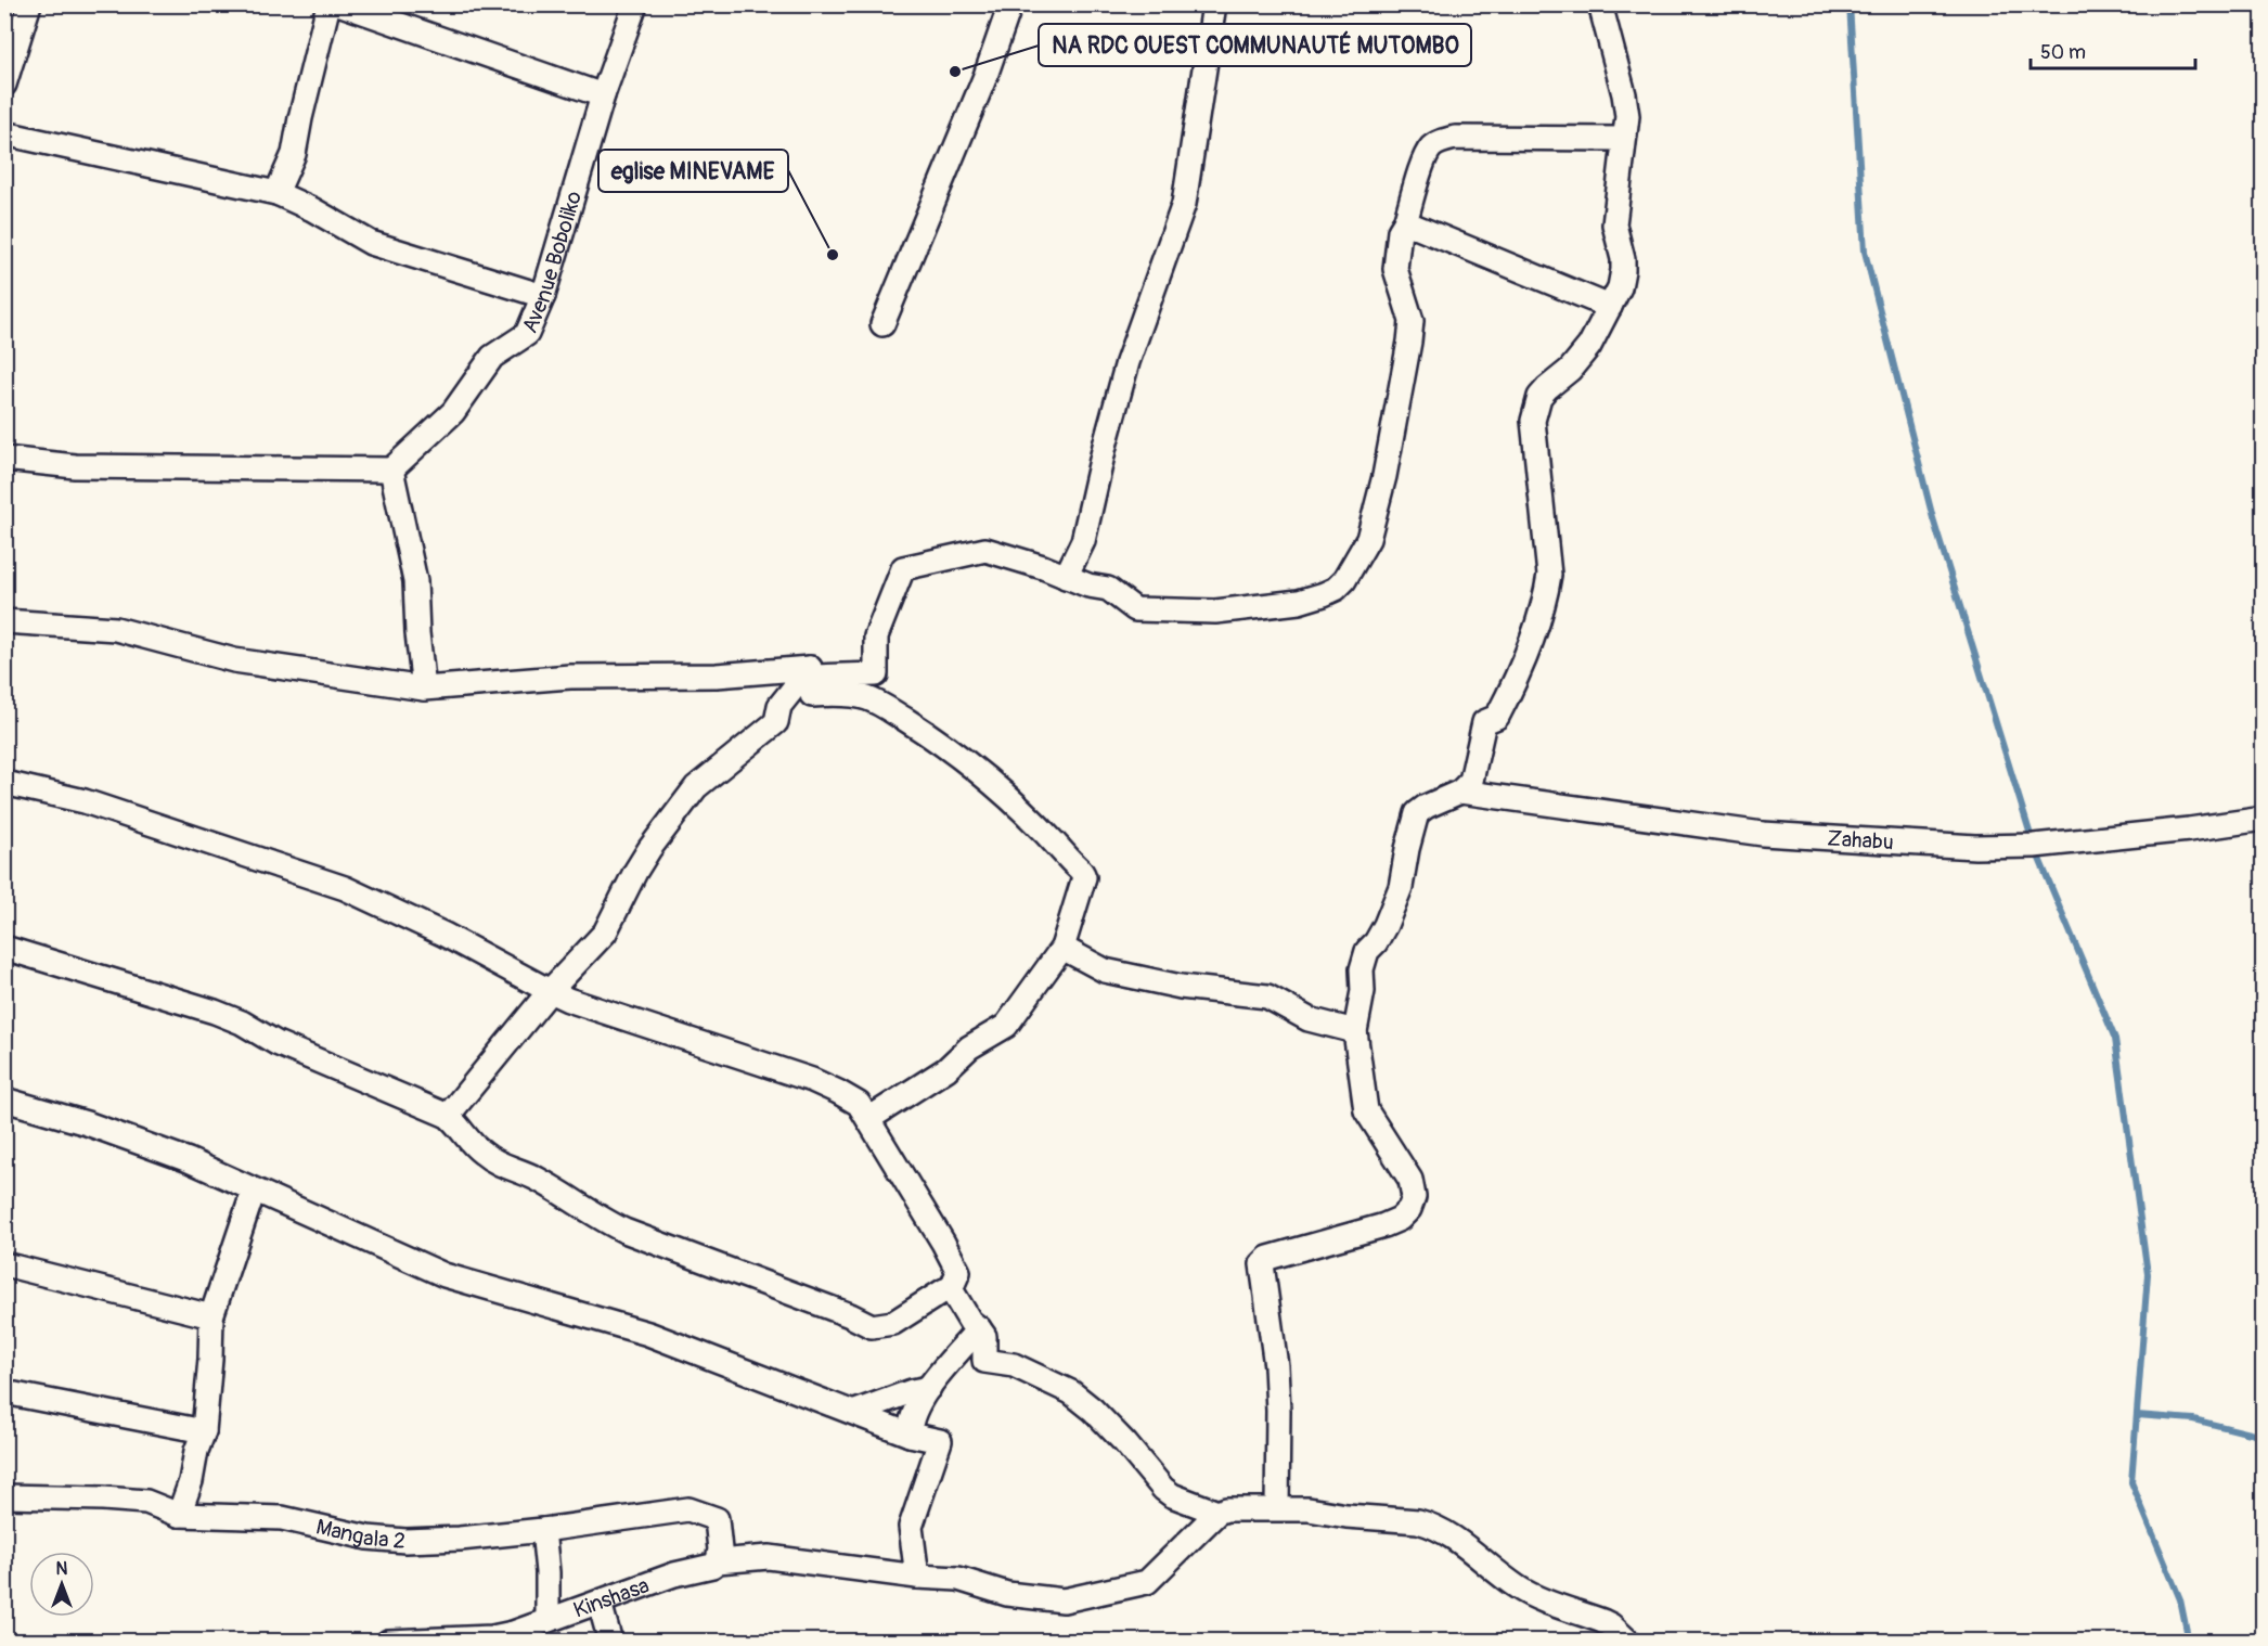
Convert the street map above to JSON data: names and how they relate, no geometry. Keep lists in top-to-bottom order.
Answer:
{
  "streets": {
    "street": [
      "Avenue Boboliko",
      "Zahabu",
      "Mangala 2",
      "Kinshasa"
    ]
  },
  "crossings": [
    ["Mangala 2", "Kinshasa"]
  ],
  "places": ["NA RDC OUEST COMMUNAUTÉ MUTOMBO", "eglise MINEVAME"],
  "scale_bar": "50 m",
  "north": "top"
}
